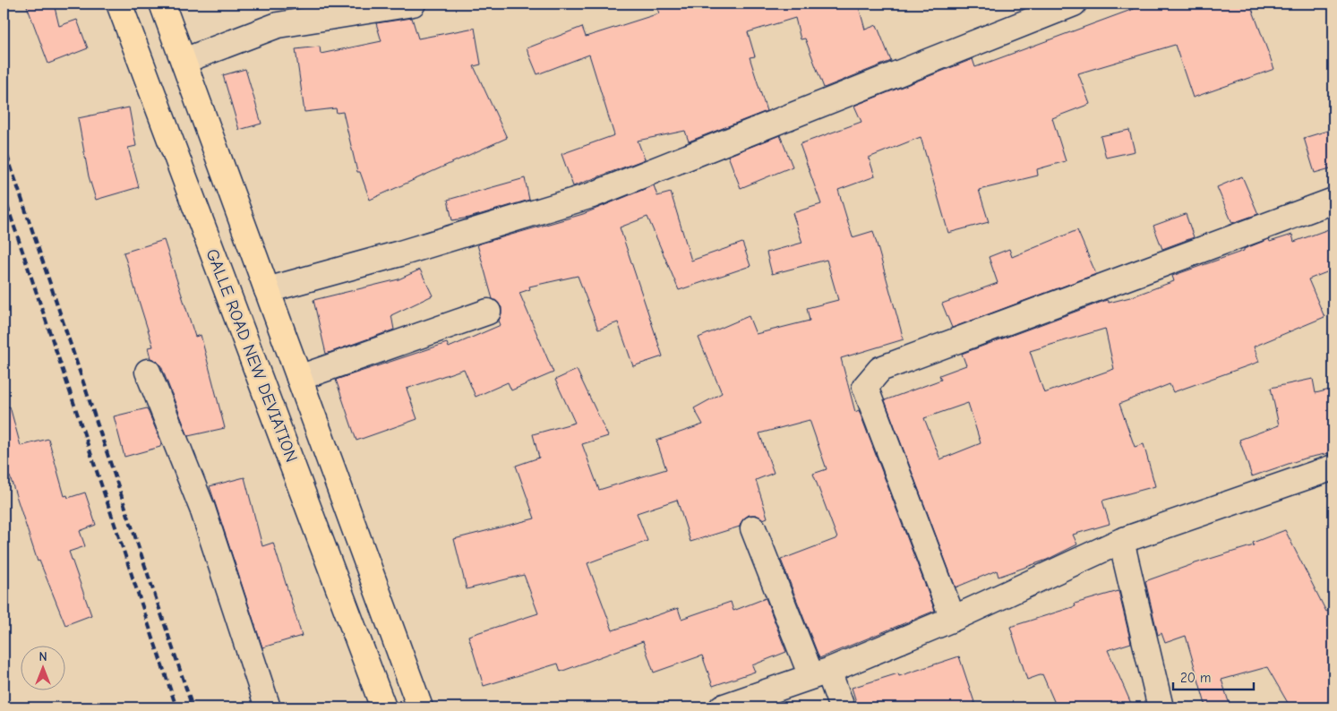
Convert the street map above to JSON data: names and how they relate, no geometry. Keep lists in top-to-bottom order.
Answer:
{
  "streets": {
    "main road": ["GALLE ROAD NEW DEVIATION"]
  },
  "scale_bar": "20 m",
  "north": "top"
}
